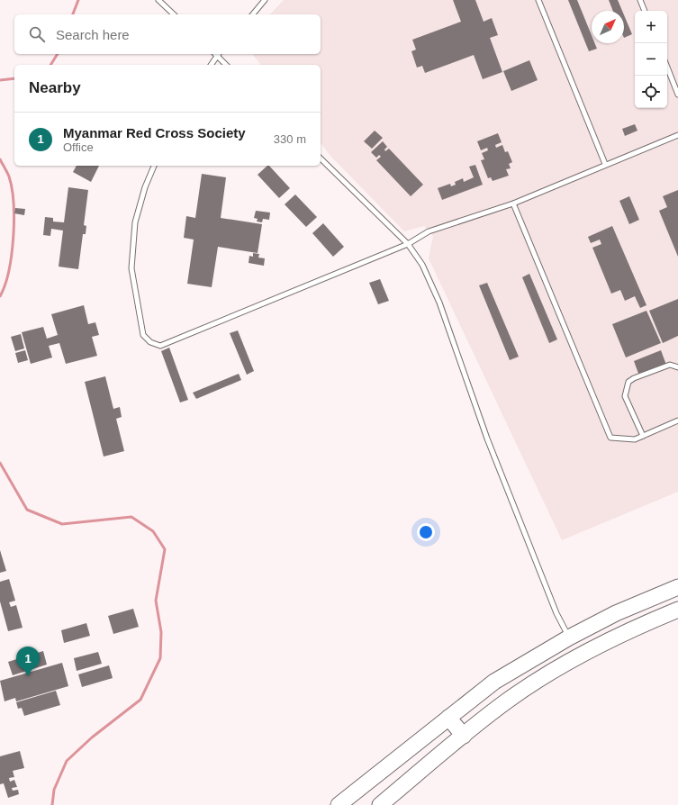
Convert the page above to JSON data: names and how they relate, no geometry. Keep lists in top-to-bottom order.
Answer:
{
  "north": "top right",
  "page": {
    "map_buttons": ["+", "−"],
    "search": "Search here",
    "heading": "Nearby",
    "list": [
      {
        "mark": "1",
        "name": "Myanmar Red Cross Society",
        "note": "Office",
        "value": "330 m"
      }
    ],
    "pins": "1"
  }
}
